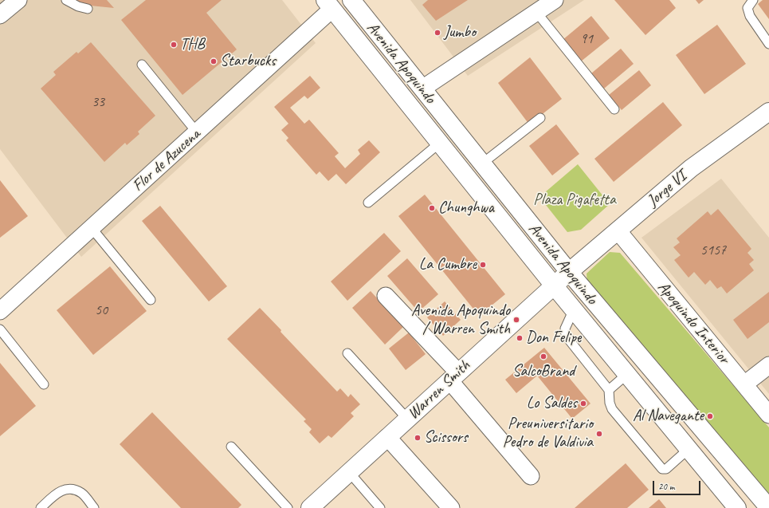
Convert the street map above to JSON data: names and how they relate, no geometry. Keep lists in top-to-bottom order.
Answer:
{
  "streets": {
    "main road": ["Avenida Apoquindo", "Jorge VI", "Warren Smith"],
    "street": ["Flor de Azucena", "Apoquindo Interior"]
  },
  "crossings": [
    ["Avenida Apoquindo", "Flor de Azucena"],
    ["Avenida Apoquindo", "Jorge VI"],
    ["Avenida Apoquindo", "Warren Smith"],
    ["Jorge VI", "Apoquindo Interior"],
    ["Jorge VI", "Warren Smith"]
  ],
  "parks": ["Plaza Pigafetta"],
  "places": [
    "Jumbo",
    "THB",
    "Starbucks",
    "Chunghwa",
    "La Cumbre",
    "Avenida Apoquindo / Warren Smith",
    "Don Felipe",
    "SalcoBrand",
    "Lo Saldes",
    "Al Navegante",
    "Preuniversitario Pedro de Valdivia",
    "Scissors"
  ],
  "house_numbers": [
    "91",
    "33",
    "5157",
    "50"
  ],
  "scale_bar": "20 m"
}
